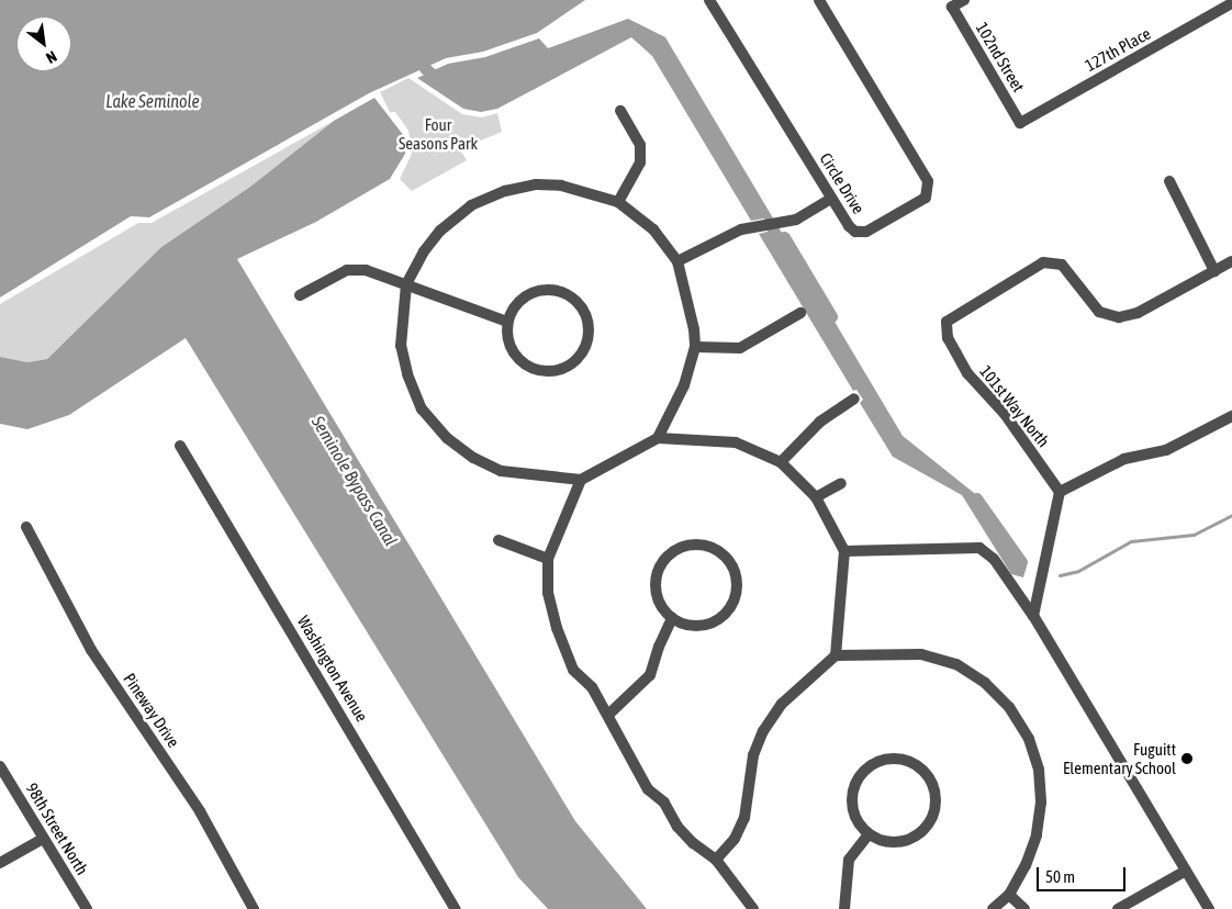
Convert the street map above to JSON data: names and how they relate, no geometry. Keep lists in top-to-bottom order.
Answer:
{
  "streets": {
    "street": [
      "127th Place",
      "102nd Street",
      "Circle Drive",
      "101st Way North",
      "Washington Avenue",
      "Pineway Drive",
      "98th Street North"
    ]
  },
  "crossings": [
    ["127th Place", "102nd Street"]
  ],
  "water": ["Lake Seminole", "Seminole Bypass Canal"],
  "parks": ["Four Seasons Park"],
  "places": ["Fuguitt Elementary School"],
  "scale_bar": "50 m",
  "north": "bottom right"
}
